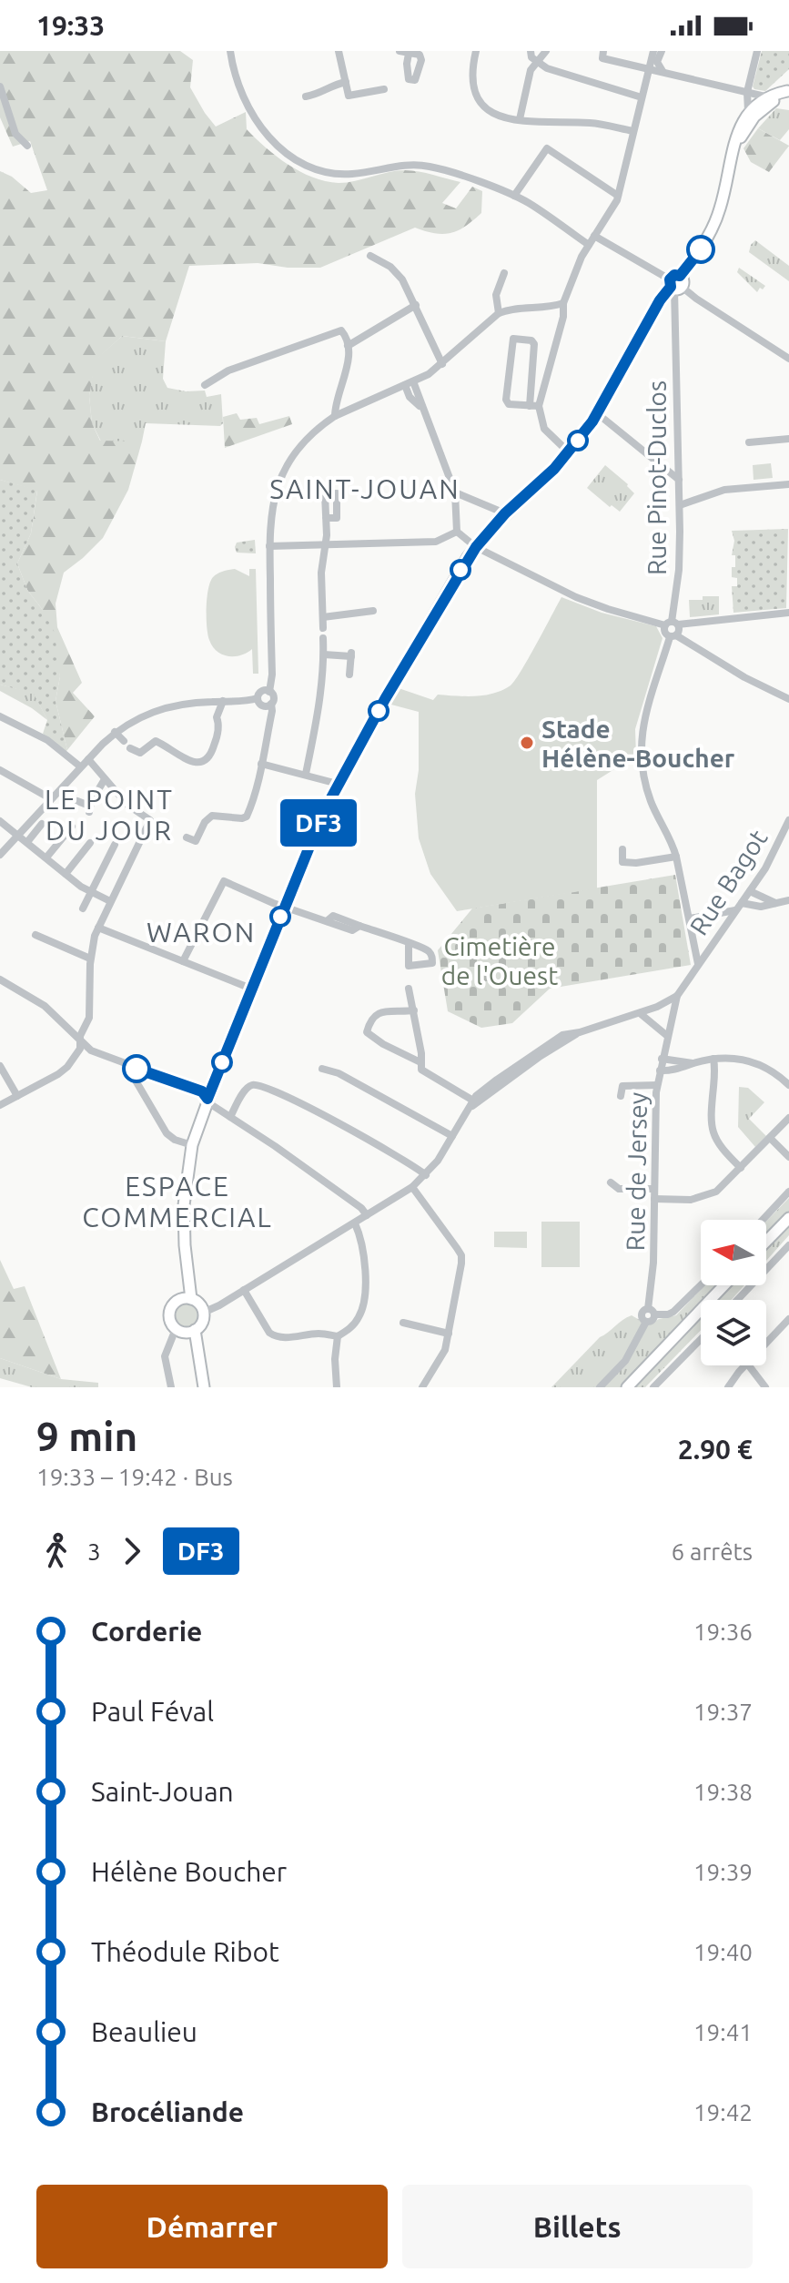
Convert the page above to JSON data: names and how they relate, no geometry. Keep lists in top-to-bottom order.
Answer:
{
  "streets": {
    "street": ["Rue Pinot-Duclos", "Rue Bagot", "Rue de Jersey"]
  },
  "crossings": [
    ["Rue Bagot", "Rue de Jersey"]
  ],
  "districts": [
    "SAINT-JOUAN",
    "LE POINT DU JOUR",
    "WARON",
    "ESPACE COMMERCIAL"
  ],
  "parks": ["Cimetière de l'Ouest"],
  "places": ["Stade Hélène-Boucher"],
  "lines": ["bus line DF3"],
  "north": "left",
  "page": {
    "status": "19:33",
    "on_map": "DF3",
    "heading": ["9 min", "19:33 – 19:42 · Bus", "2.90 €"],
    "legs": ["3", "DF3", "6 arrêts"],
    "list": [
      {
        "name": "Corderie",
        "value": "19:36"
      },
      {
        "name": "Paul Féval",
        "value": "19:37"
      },
      {
        "name": "Saint-Jouan",
        "value": "19:38"
      },
      {
        "name": "Hélène Boucher",
        "value": "19:39"
      },
      {
        "name": "Théodule Ribot",
        "value": "19:40"
      },
      {
        "name": "Beaulieu",
        "value": "19:41"
      },
      {
        "name": "Brocéliande",
        "value": "19:42"
      }
    ],
    "buttons": ["Démarrer", "Billets"]
  }
}
